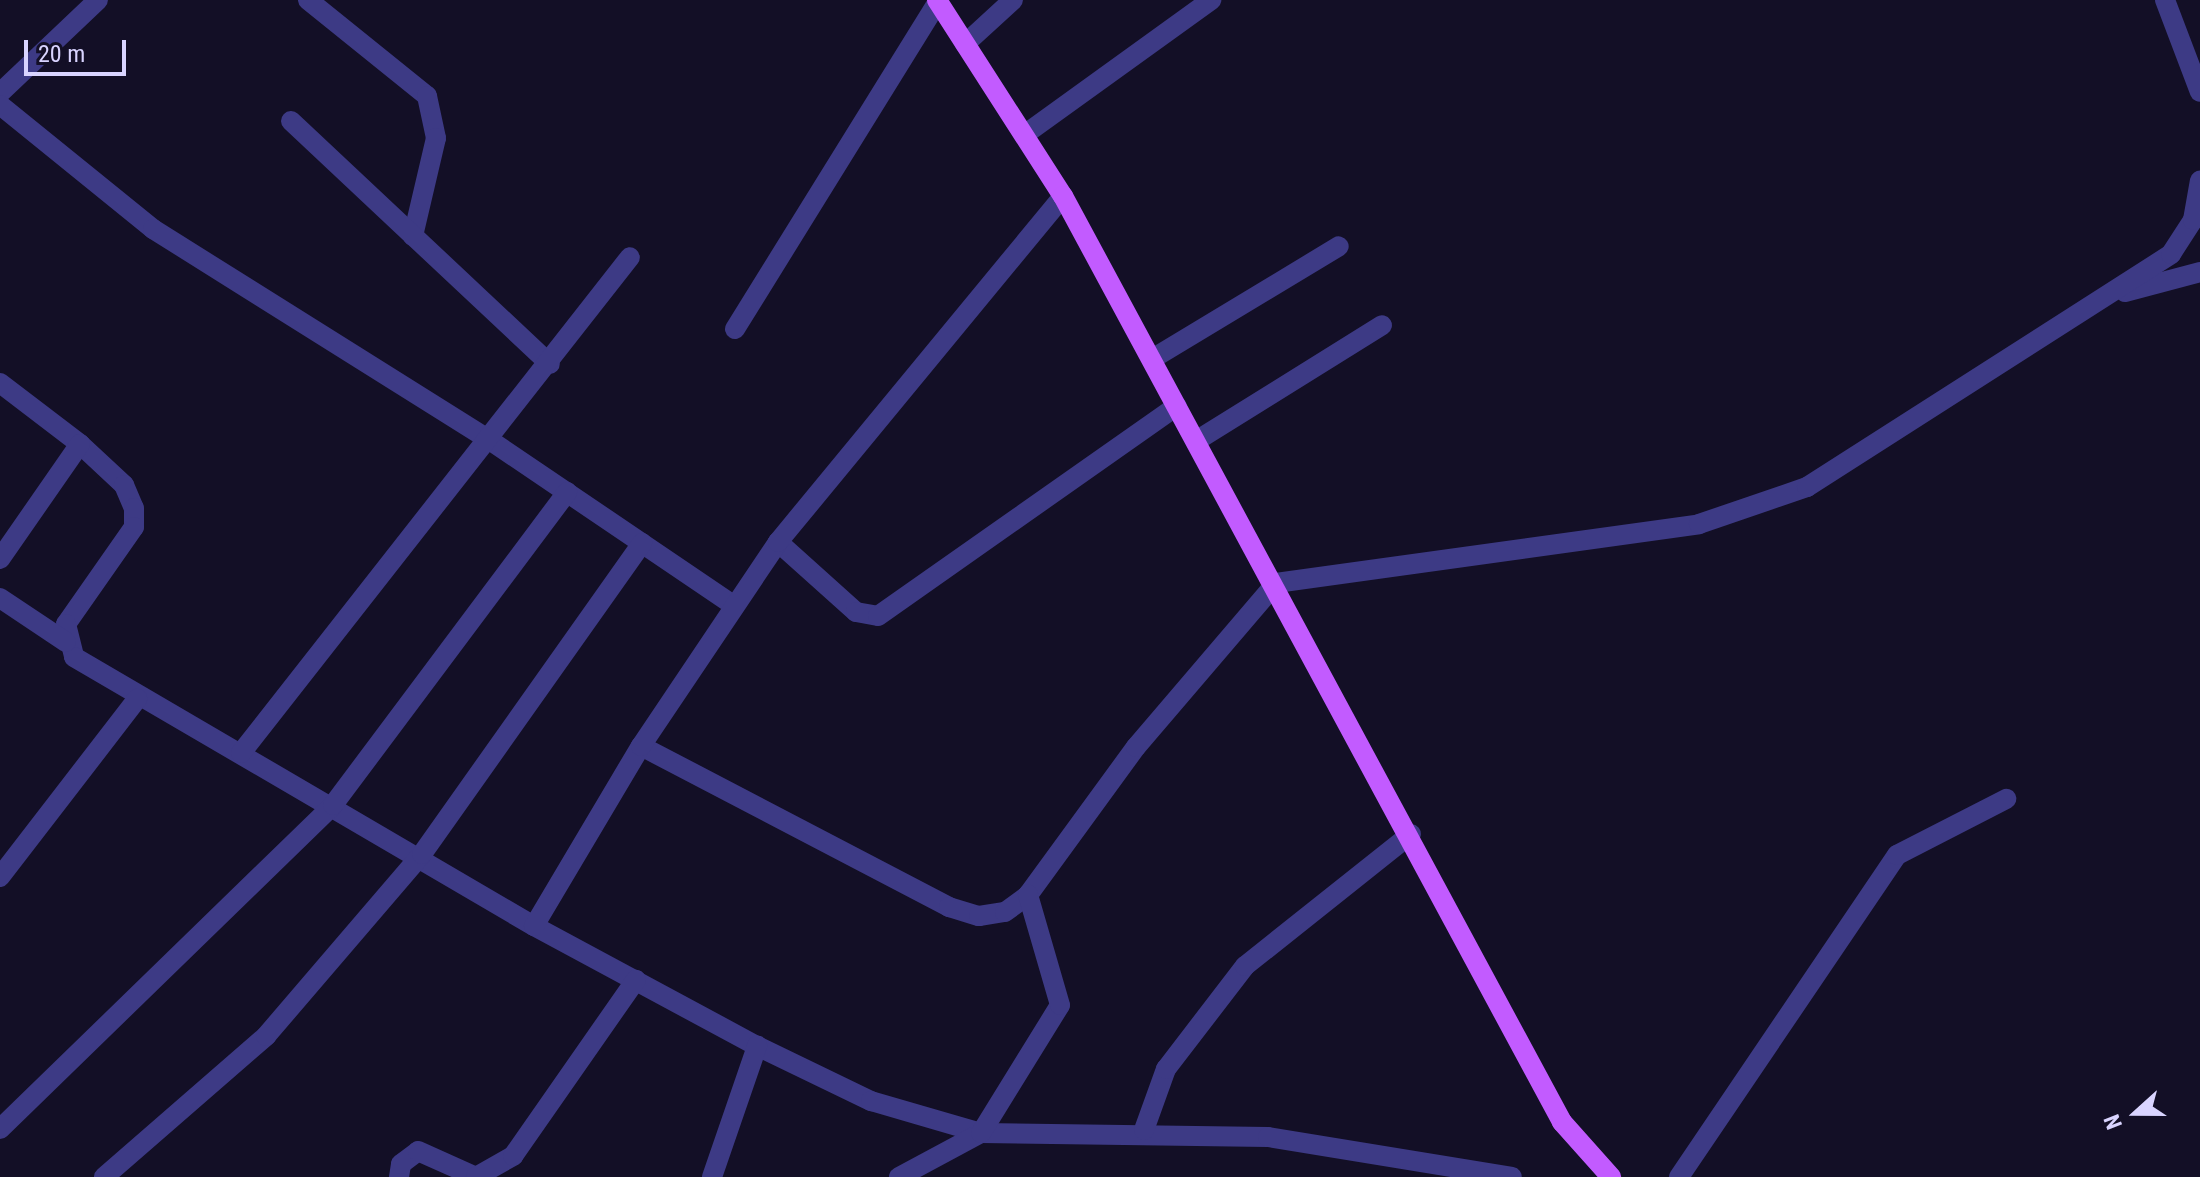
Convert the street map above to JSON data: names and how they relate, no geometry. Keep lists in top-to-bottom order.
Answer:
{
  "scale_bar": "20 m",
  "north": "left"
}
